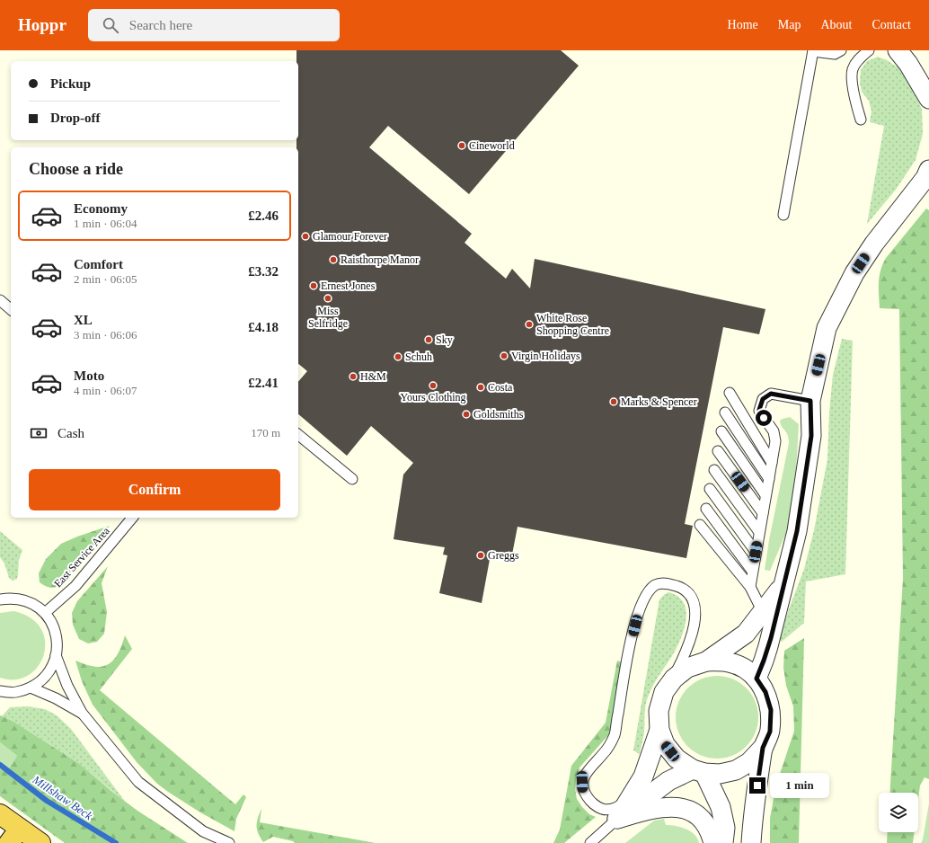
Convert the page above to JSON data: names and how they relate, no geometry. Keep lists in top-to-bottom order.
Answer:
{
  "streets": {
    "lane": ["East Service Area"]
  },
  "water": ["Millshaw Beck"],
  "places": [
    "Cineworld",
    "Glamour Forever",
    "Raisthorpe Manor",
    "Ernest Jones",
    "Miss Selfridge",
    "White Rose Shopping Centre",
    "Sky",
    "Virgin Holidays",
    "Schuh",
    "H&M",
    "Yours Clothing",
    "Costa",
    "Marks & Spencer",
    "Goldsmiths",
    "Greggs"
  ],
  "page": {
    "header": "Hoppr",
    "search": "Search here",
    "nav": [
      "Home",
      "Map",
      "About",
      "Contact"
    ],
    "banner": ["Pickup", "Drop-off"],
    "heading": "Choose a ride",
    "list": [
      {
        "name": "Economy",
        "note": "1 min · 06:04",
        "value": "£2.46"
      },
      {
        "name": "Comfort",
        "note": "2 min · 06:05",
        "value": "£3.32"
      },
      {
        "name": "XL",
        "note": "3 min · 06:06",
        "value": "£4.18"
      },
      {
        "name": "Moto",
        "note": "4 min · 06:07",
        "value": "£2.41"
      }
    ],
    "pay": ["Cash", "170 m"],
    "buttons": "Confirm",
    "bubble": "1 min"
  }
}
